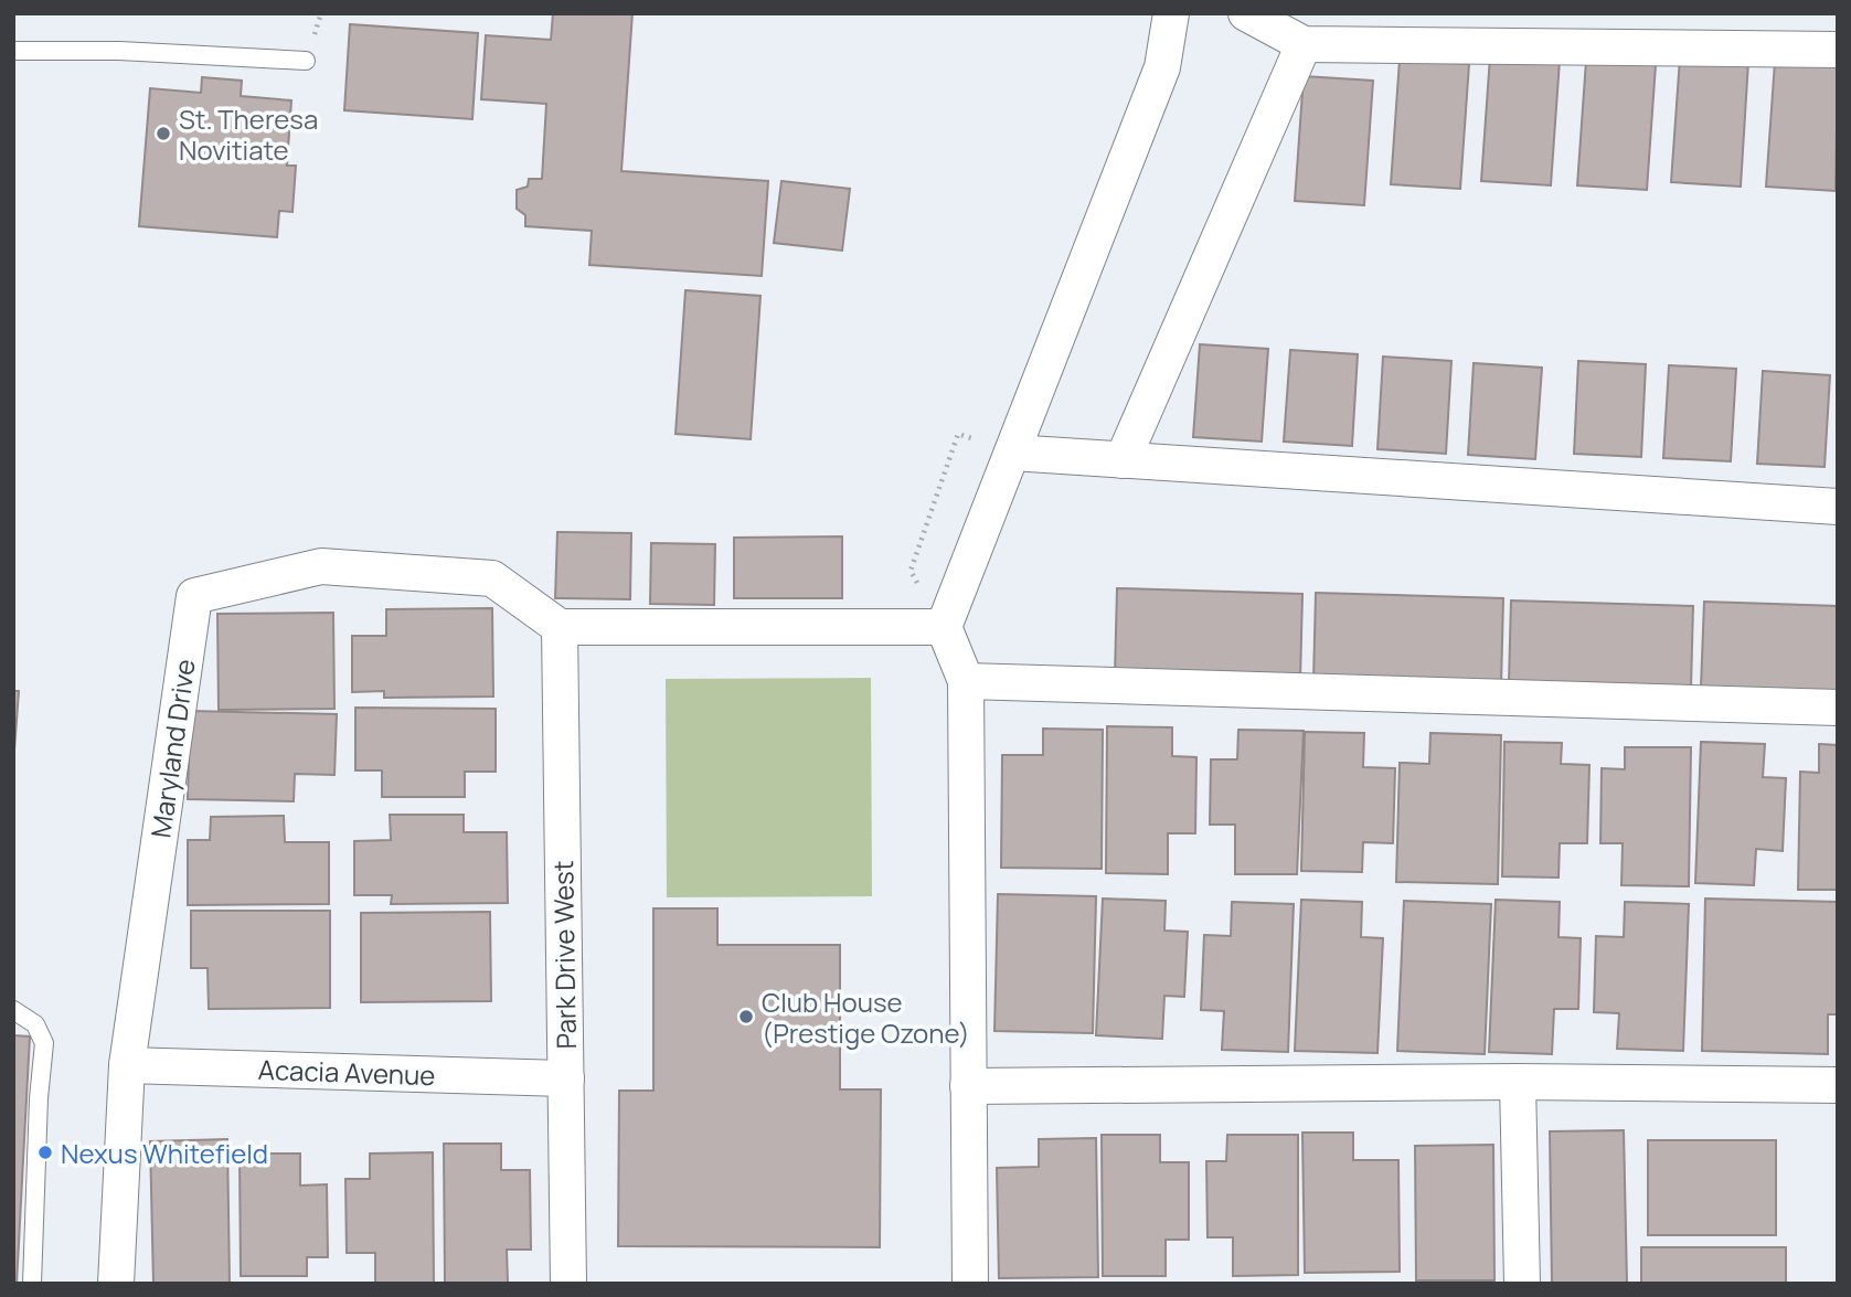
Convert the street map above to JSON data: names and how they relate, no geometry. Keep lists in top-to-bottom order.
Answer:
{
  "streets": {
    "street": ["Maryland Drive", "Park Drive West", "Acacia Avenue"]
  },
  "crossings": [
    ["Maryland Drive", "Park Drive West"],
    ["Maryland Drive", "Acacia Avenue"],
    ["Park Drive West", "Acacia Avenue"]
  ],
  "places": ["St. Theresa Novitiate", "Club House (Prestige Ozone)", "Nexus Whitefield"]
}
